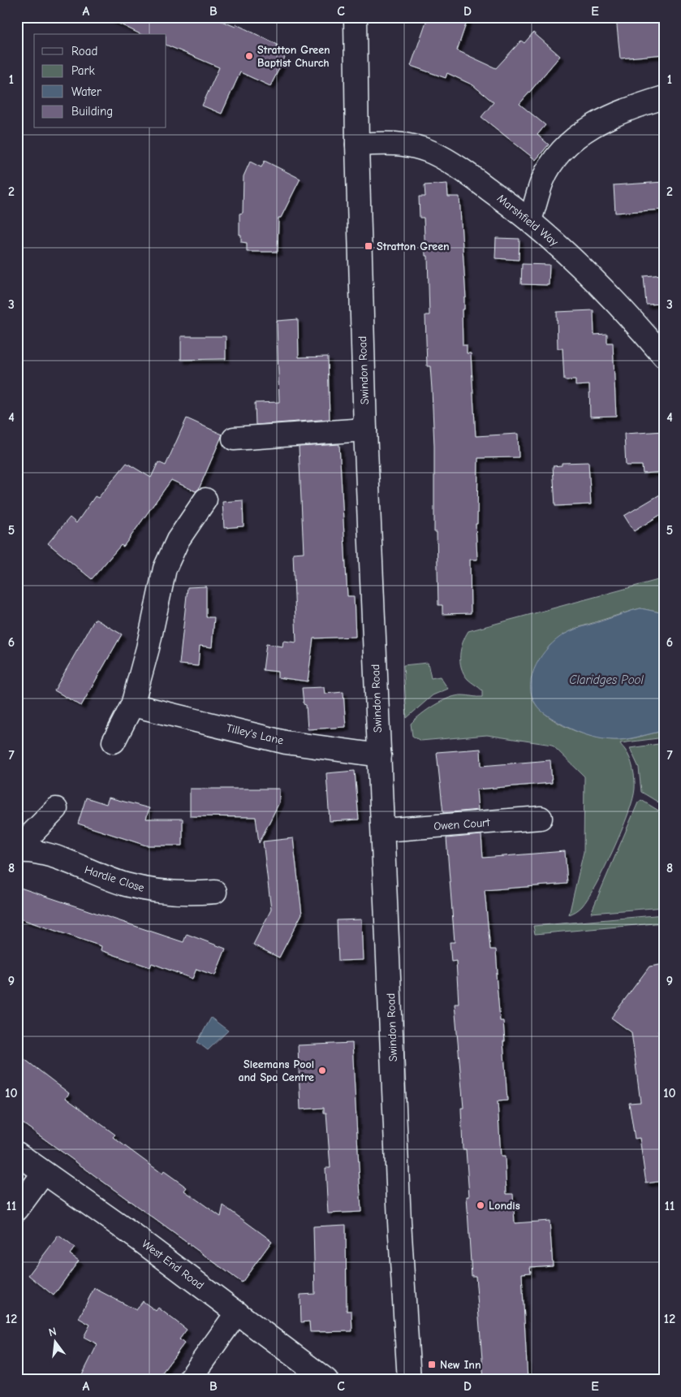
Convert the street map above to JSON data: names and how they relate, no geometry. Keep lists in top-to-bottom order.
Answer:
{
  "streets": {
    "street": [
      "Marshfield Way",
      "Swindon Road",
      "Tilley's Lane",
      "Owen Court",
      "Hardie Close",
      "West End Road"
    ]
  },
  "crossings": [
    ["Marshfield Way", "Swindon Road"],
    ["Swindon Road", "Tilley's Lane"],
    ["Swindon Road", "Owen Court"]
  ],
  "water": ["Claridges Pool"],
  "places": {
    "other": ["Stratton Green Baptist Church", "Sleemans Pool and Spa Centre", "Londis"],
    "transit": ["Stratton Green", "New Inn"]
  },
  "legend": [
    "Road",
    "Park",
    "Water",
    "Building"
  ],
  "north": "top",
  "grid": {
    "columns": [
      "A",
      "B",
      "C",
      "D",
      "E"
    ],
    "rows": [
      "1",
      "2",
      "3",
      "4",
      "5",
      "6",
      "7",
      "8",
      "9",
      "10",
      "11",
      "12"
    ]
  }
}
